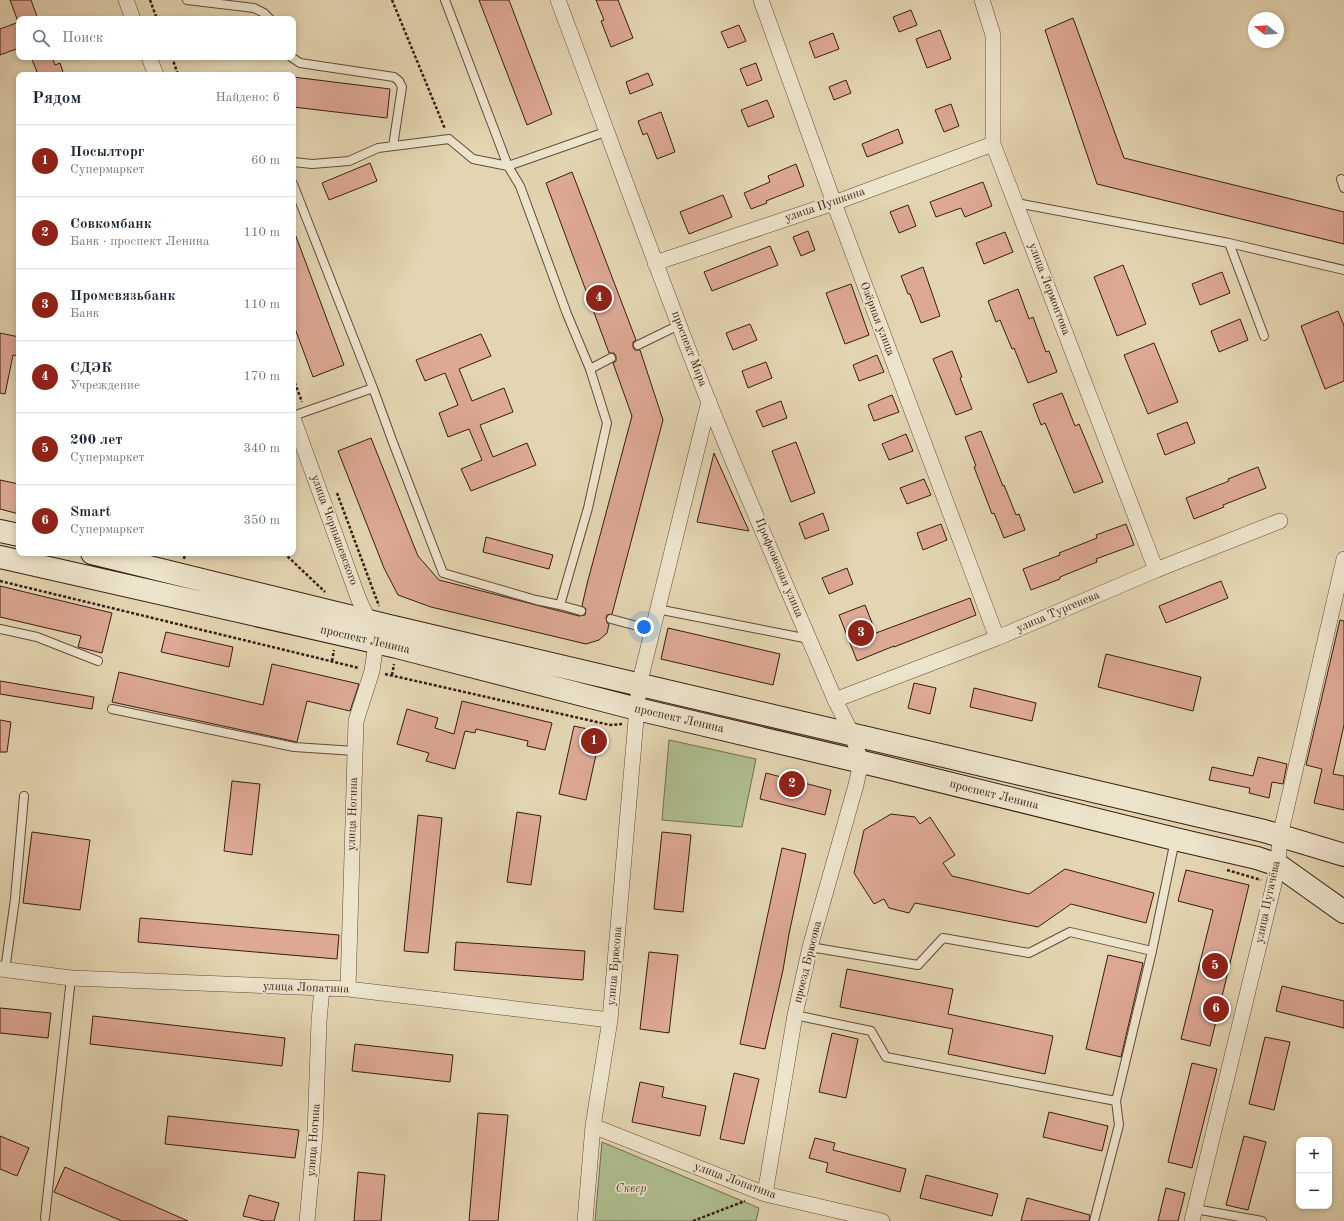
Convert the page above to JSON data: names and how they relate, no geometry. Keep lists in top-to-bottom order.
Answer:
{
  "streets": {
    "main road": ["проспект Ленина"],
    "street": [
      "улица Пушкина",
      "улица Лермонтова",
      "Озёрная улица",
      "проспект Мира",
      "улица Чернышевского",
      "Профсоюзная улица",
      "улица Тургенева",
      "улица Ногина",
      "улица Пугачёва",
      "проезд Брюсова",
      "улица Брюсова",
      "улица Лопатина"
    ]
  },
  "crossings": [
    ["улица Пушкина", "улица Лермонтова"],
    ["улица Пушкина", "Озёрная улица"],
    ["улица Пушкина", "проспект Мира"],
    ["улица Лермонтова", "улица Тургенева"],
    ["Озёрная улица", "улица Тургенева"],
    ["проспект Мира", "Профсоюзная улица"],
    ["проспект Мира", "проспект Ленина"],
    ["проспект Мира", "улица Брюсова"],
    ["улица Чернышевского", "проспект Ленина"],
    ["улица Чернышевского", "улица Ногина"],
    ["Профсоюзная улица", "улица Тургенева"],
    ["Профсоюзная улица", "проспект Ленина"],
    ["проспект Ленина", "улица Ногина"],
    ["проспект Ленина", "улица Пугачёва"],
    ["проспект Ленина", "проезд Брюсова"],
    ["проспект Ленина", "улица Брюсова"],
    ["улица Ногина", "улица Лопатина"],
    ["проезд Брюсова", "улица Лопатина"],
    ["улица Брюсова", "улица Лопатина"]
  ],
  "parks": ["Сквер"],
  "north": "left",
  "page": {
    "search": "Поиск",
    "heading": ["Рядом", "Найдено: 6"],
    "list": [
      {
        "mark": "1",
        "name": "Посылторг",
        "note": "Супермаркет",
        "value": "60 m"
      },
      {
        "mark": "2",
        "name": "Совкомбанк",
        "note": "Банк · проспект Ленина",
        "value": "110 m"
      },
      {
        "mark": "3",
        "name": "Промсвязьбанк",
        "note": "Банк",
        "value": "110 m"
      },
      {
        "mark": "4",
        "name": "СДЭК",
        "note": "Учреждение",
        "value": "170 m"
      },
      {
        "mark": "5",
        "name": "200 лет",
        "note": "Супермаркет",
        "value": "340 m"
      },
      {
        "mark": "6",
        "name": "Smart",
        "note": "Супермаркет",
        "value": "350 m"
      }
    ],
    "pins": [
      "4",
      "3",
      "1",
      "2",
      "5",
      "6"
    ],
    "map_buttons": ["+", "−"]
  }
}
